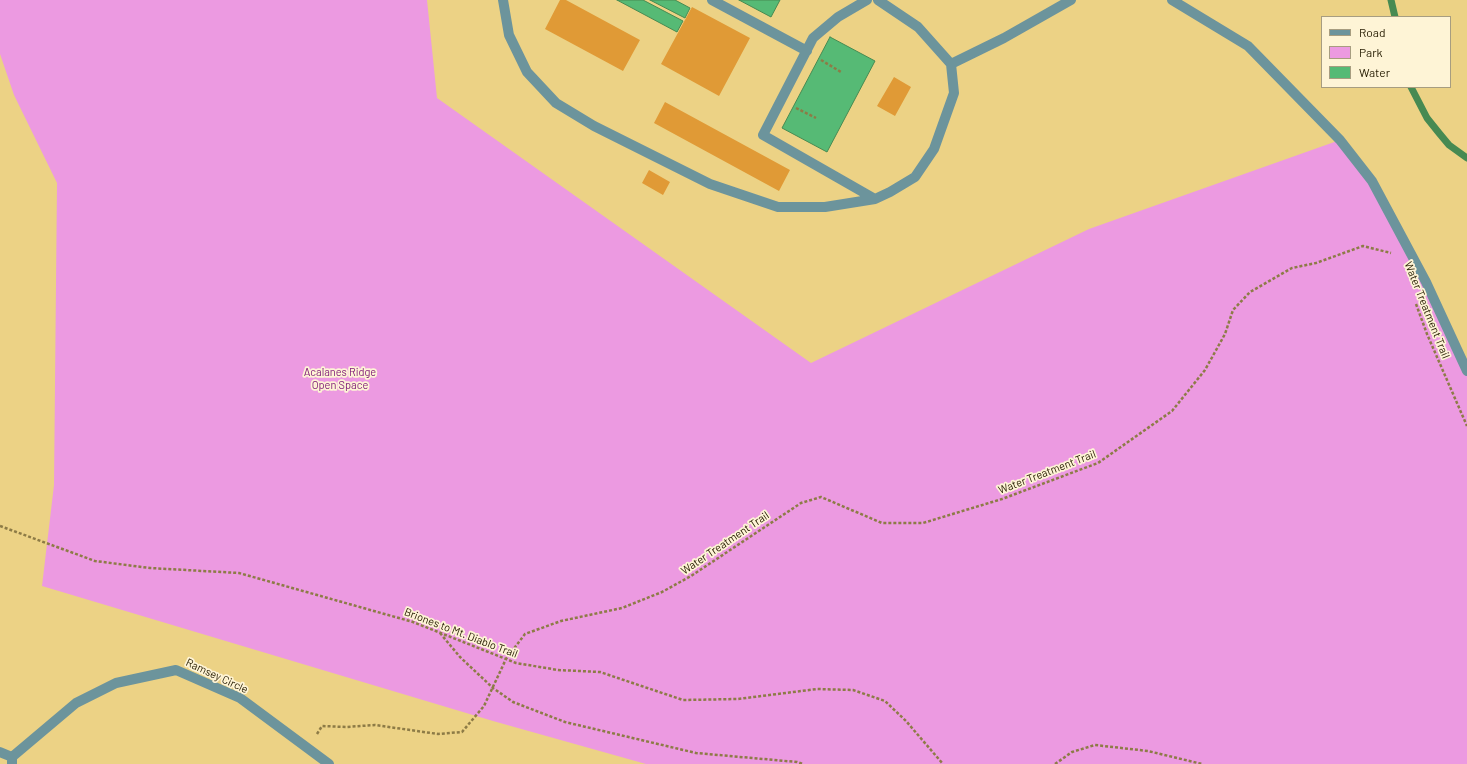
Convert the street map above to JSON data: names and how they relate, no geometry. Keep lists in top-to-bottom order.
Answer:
{
  "streets": {
    "street": ["Ramsey Circle"],
    "path": ["Water Treatment Trail", "Briones to Mt. Diablo Trail"]
  },
  "crossings": [
    ["Water Treatment Trail", "Briones to Mt. Diablo Trail"],
    ["Water Treatment Trail", "Ramsey Circle"]
  ],
  "parks": ["Acalanes Ridge Open Space"],
  "legend": ["Road", "Park", "Water"]
}
